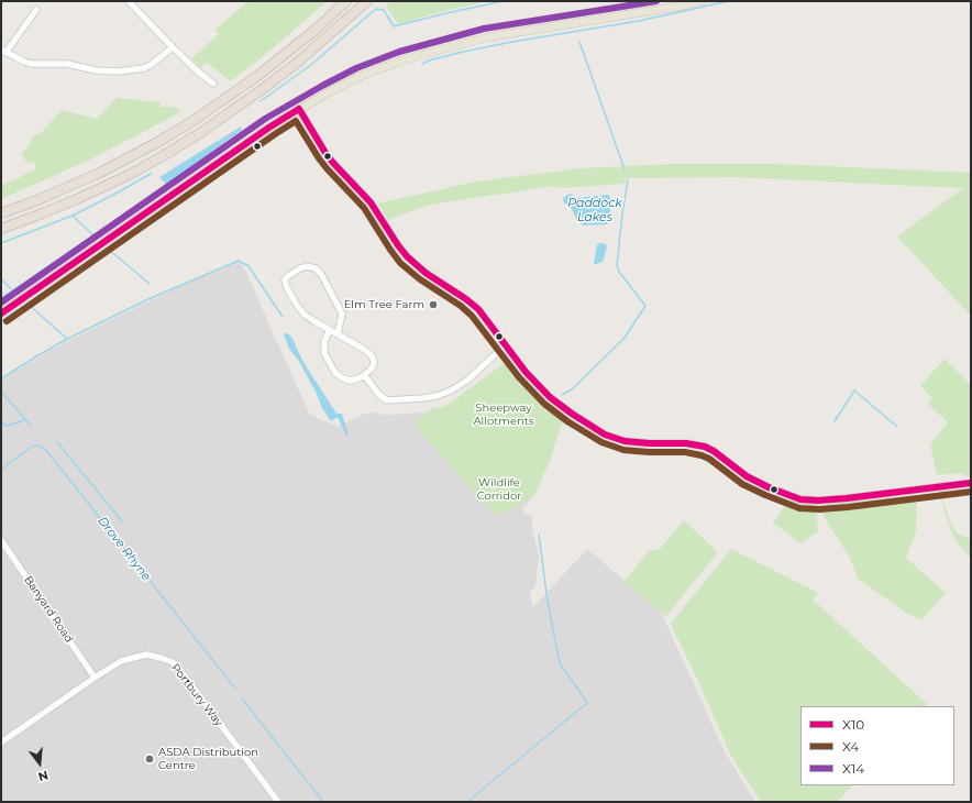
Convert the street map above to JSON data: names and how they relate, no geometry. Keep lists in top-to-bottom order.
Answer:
{
  "streets": {
    "street": ["Banyard Road", "Portbury Way"]
  },
  "crossings": [
    ["Banyard Road", "Portbury Way"]
  ],
  "water": ["Paddock Lakes", "Drove Rhyne"],
  "parks": ["Sheepway Allotments", "Wildlife Corridor"],
  "places": ["Elm Tree Farm", "ASDA Distribution Centre"],
  "lines": ["transit line X14", "transit line X10", "transit line X4"],
  "legend": ["X10", "X4", "X14"],
  "north": "bottom"
}
